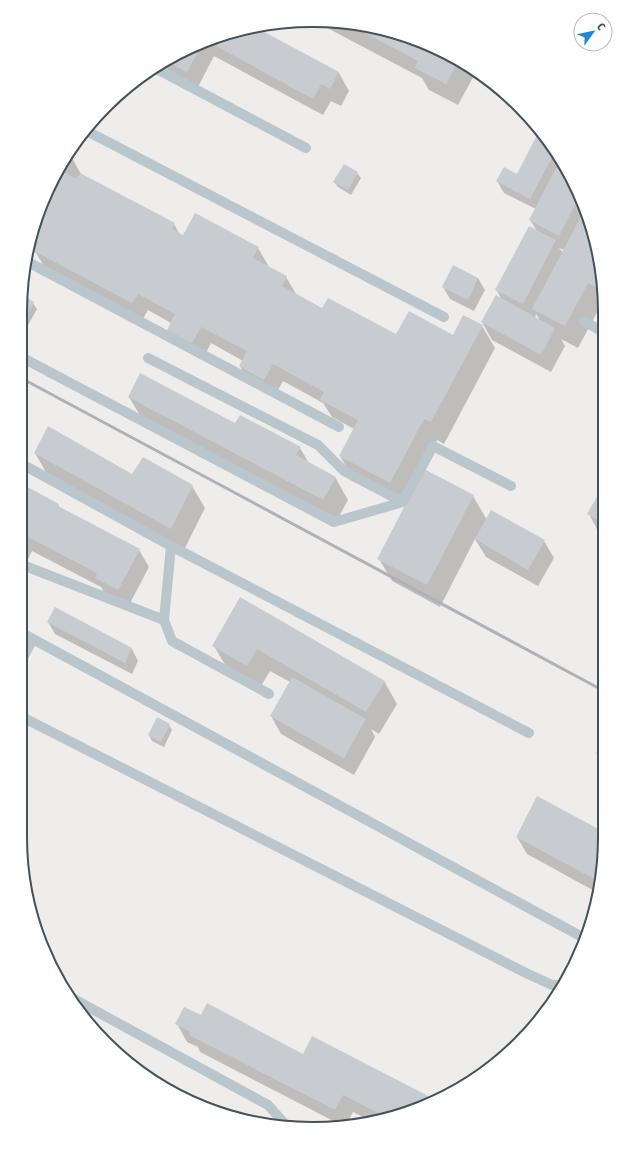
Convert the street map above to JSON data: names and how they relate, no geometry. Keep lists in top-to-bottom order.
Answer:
{
  "north": "top right"
}
